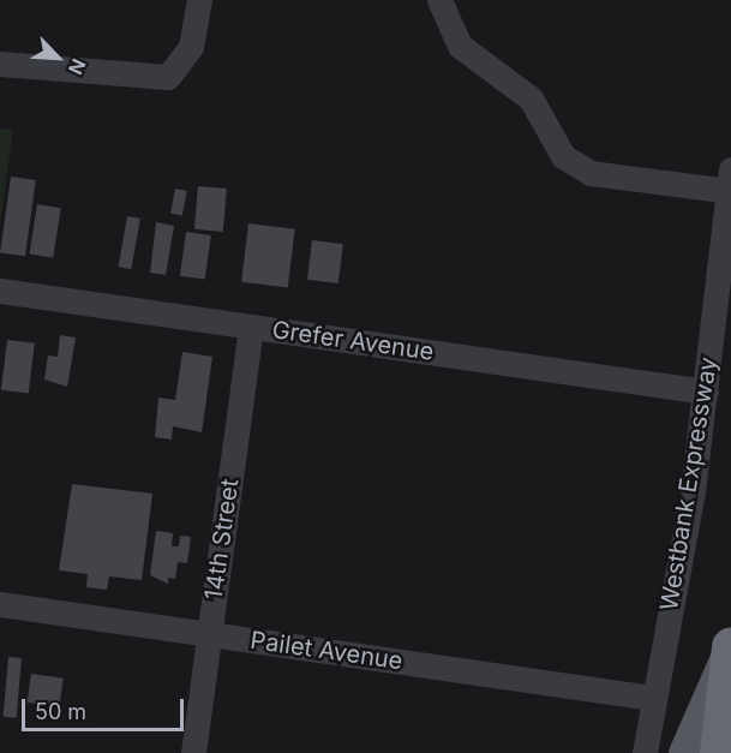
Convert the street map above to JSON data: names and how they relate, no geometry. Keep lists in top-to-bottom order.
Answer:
{
  "streets": {
    "street": [
      "Grefer Avenue",
      "Westbank Expressway",
      "14th Street",
      "Pailet Avenue"
    ]
  },
  "crossings": [
    ["Grefer Avenue", "Westbank Expressway"],
    ["Grefer Avenue", "14th Street"],
    ["Westbank Expressway", "Pailet Avenue"],
    ["14th Street", "Pailet Avenue"]
  ],
  "scale_bar": "50 m",
  "north": "bottom right"
}
